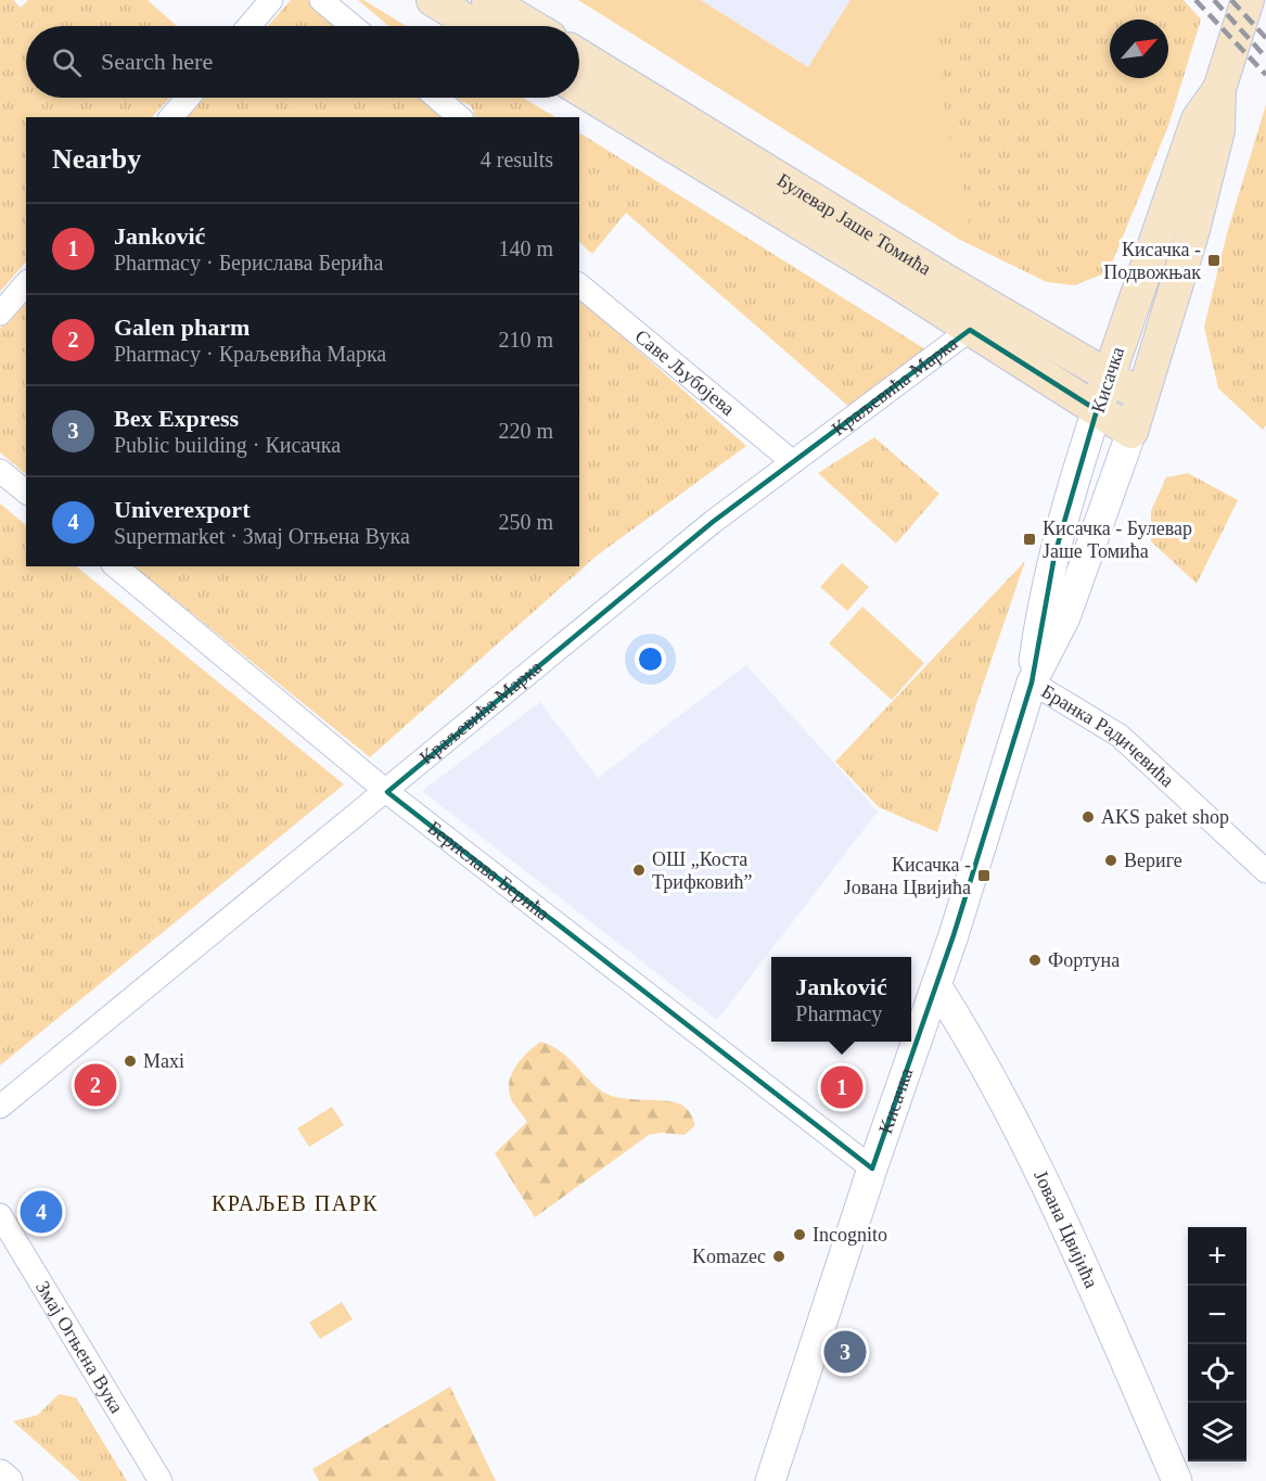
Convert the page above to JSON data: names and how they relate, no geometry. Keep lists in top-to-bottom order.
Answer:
{
  "streets": {
    "main road": ["Булевар Јаше Томића", "Кисачка"],
    "street": [
      "Саве Љубојева",
      "Краљевића Марка",
      "Бранка Радичевића",
      "Берислава Берића",
      "Јована Цвијића",
      "Змај Огњена Вука"
    ]
  },
  "crossings": [
    ["Булевар Јаше Томића", "Кисачка"],
    ["Булевар Јаше Томића", "Краљевића Марка"],
    ["Саве Љубојева", "Краљевића Марка"],
    ["Кисачка", "Бранка Радичевића"],
    ["Кисачка", "Берислава Берића"],
    ["Кисачка", "Јована Цвијића"],
    ["Краљевића Марка", "Берислава Берића"]
  ],
  "districts": ["КРАЉЕВ ПАРК"],
  "places": {
    "transit": ["Кисачка - Подвожњак", "Кисачка - Булевар Јаше Томића", "Кисачка - Јована Цвијића"],
    "other": [
      "AKS paket shop",
      "Вериге",
      "ОШ „Коста Трифковић”",
      "Фортуна",
      "Maxi",
      "Incognito",
      "Komazec"
    ]
  },
  "north": "top right",
  "page": {
    "search": "Search here",
    "heading": ["Nearby", "4 results"],
    "list": [
      {
        "mark": "1",
        "name": "Janković",
        "note": "Pharmacy · Берислава Берића",
        "value": "140 m"
      },
      {
        "mark": "2",
        "name": "Galen pharm",
        "note": "Pharmacy · Краљевића Марка",
        "value": "210 m"
      },
      {
        "mark": "3",
        "name": "Bex Express",
        "note": "Public building · Кисачка",
        "value": "220 m"
      },
      {
        "mark": "4",
        "name": "Univerexport",
        "note": "Supermarket · Змај Огњена Вука",
        "value": "250 m"
      }
    ],
    "popup": ["Janković", "Pharmacy"],
    "pins": [
      "2",
      "1",
      "4",
      "3"
    ],
    "map_buttons": ["+", "−"]
  }
}
